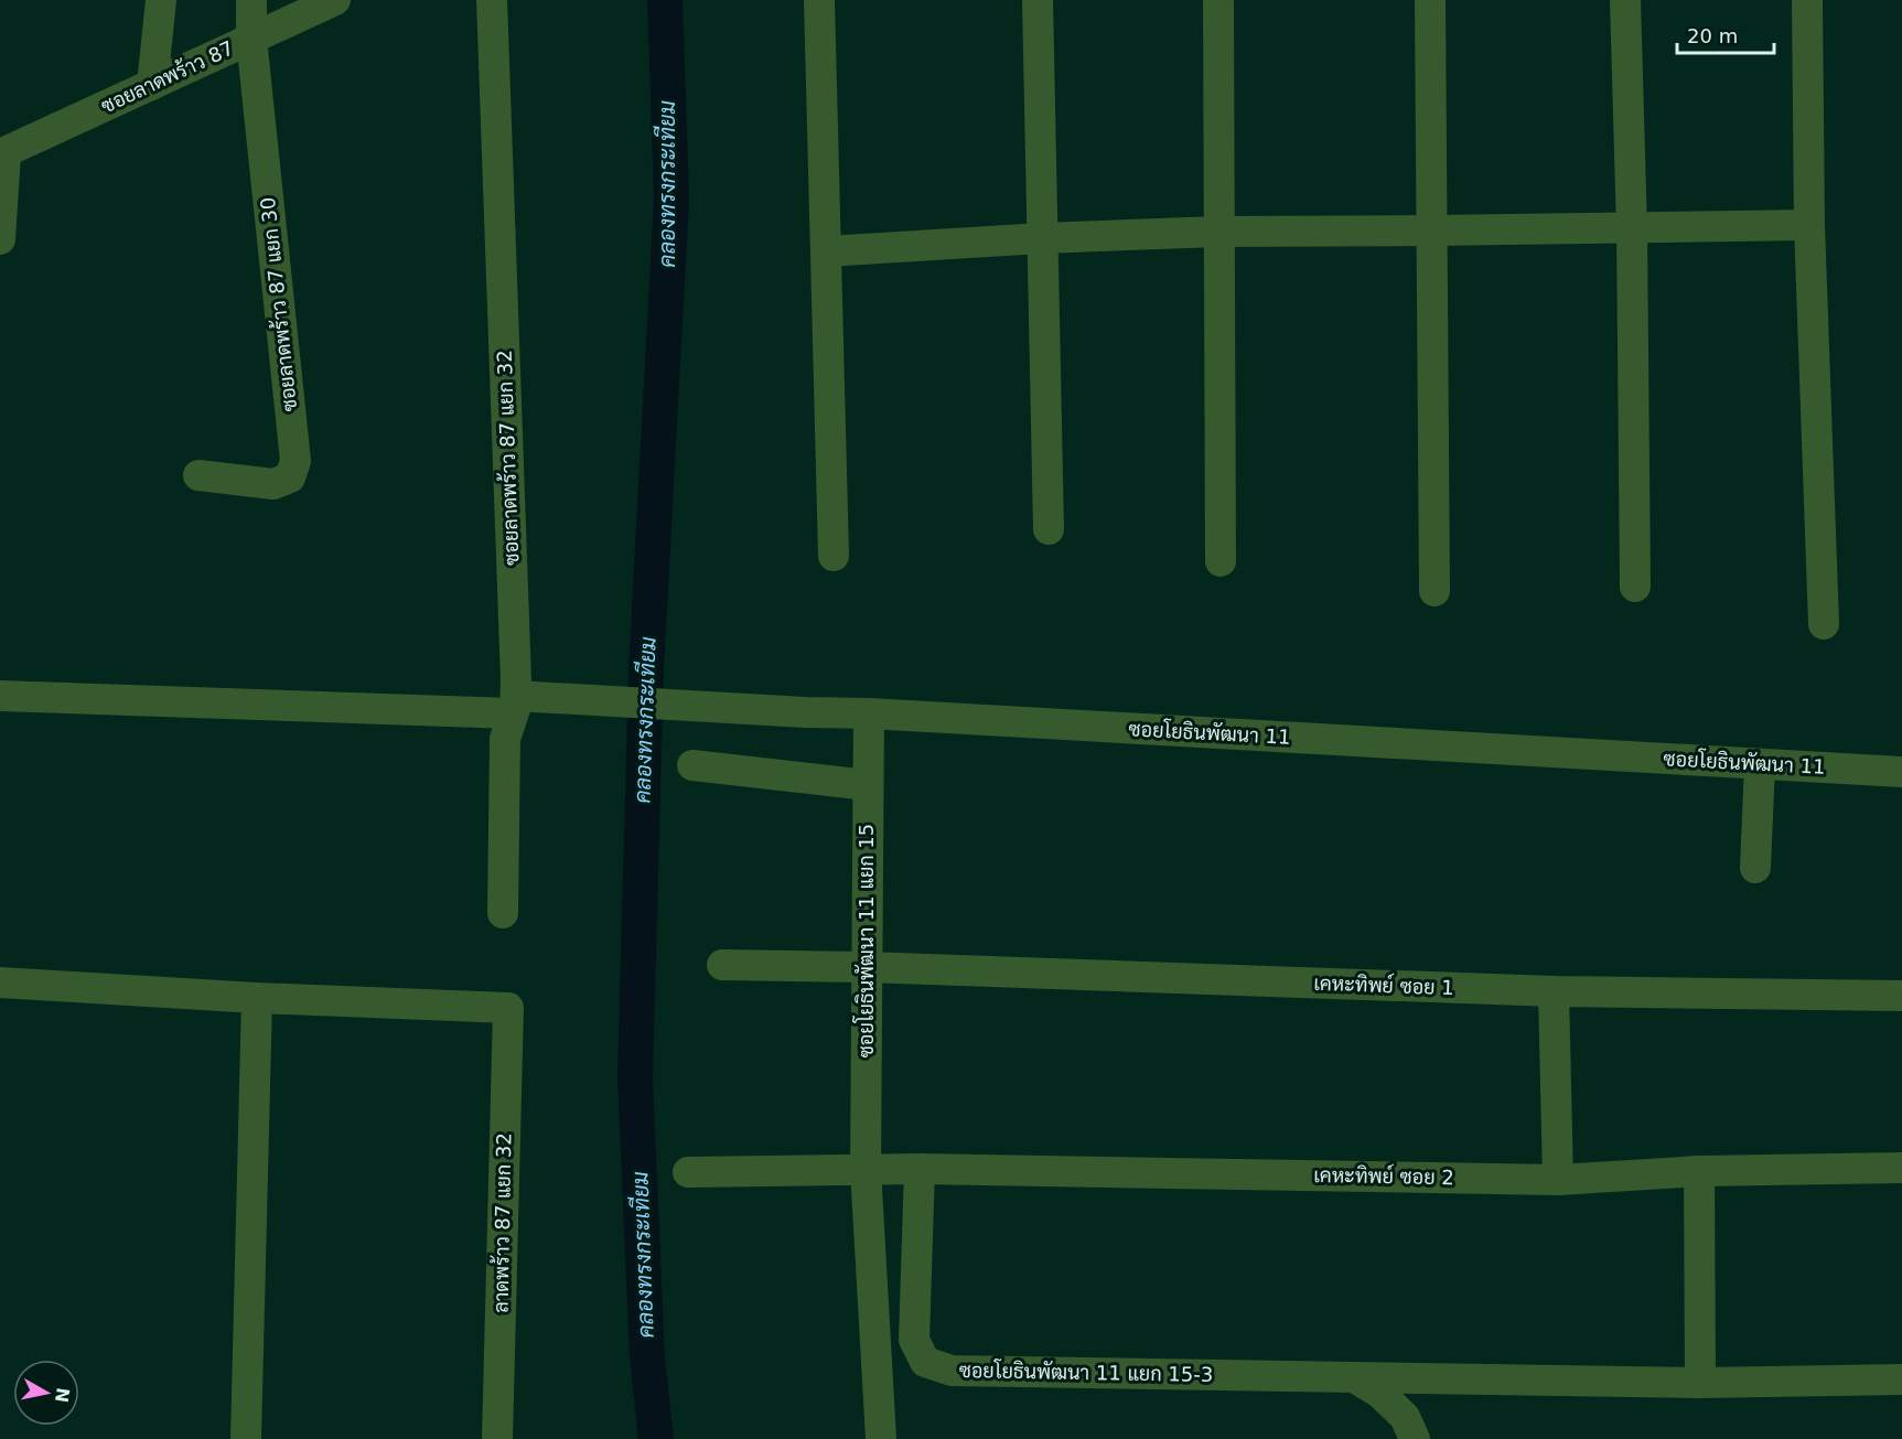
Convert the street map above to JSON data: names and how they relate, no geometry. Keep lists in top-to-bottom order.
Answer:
{
  "streets": {
    "street": [
      "ซอยลาดพร้าว 87",
      "ซอยลาดพร้าว 87 แยก 30",
      "ซอยลาดพร้าว 87 แยก 32",
      "ซอยโยธินพัฒนา 11",
      "ซอยโยธินพัฒนา 11 แยก 15",
      "เคหะทิพย์ ซอย 1",
      "เคหะทิพย์ ซอย 2",
      "ลาดพร้าว 87 แยก 32",
      "ซอยโยธินพัฒนา 11 แยก 15-3"
    ]
  },
  "crossings": [
    ["ซอยลาดพร้าว 87", "ซอยลาดพร้าว 87 แยก 30"],
    ["ซอยลาดพร้าว 87 แยก 32", "ซอยโยธินพัฒนา 11"],
    ["ซอยโยธินพัฒนา 11", "ซอยโยธินพัฒนา 11 แยก 15"],
    ["ซอยโยธินพัฒนา 11 แยก 15", "เคหะทิพย์ ซอย 1"],
    ["ซอยโยธินพัฒนา 11 แยก 15", "เคหะทิพย์ ซอย 2"],
    ["เคหะทิพย์ ซอย 2", "ซอยโยธินพัฒนา 11 แยก 15-3"]
  ],
  "water": ["คลองทรงกระเทียม"],
  "scale_bar": "20 m",
  "north": "right"
}
